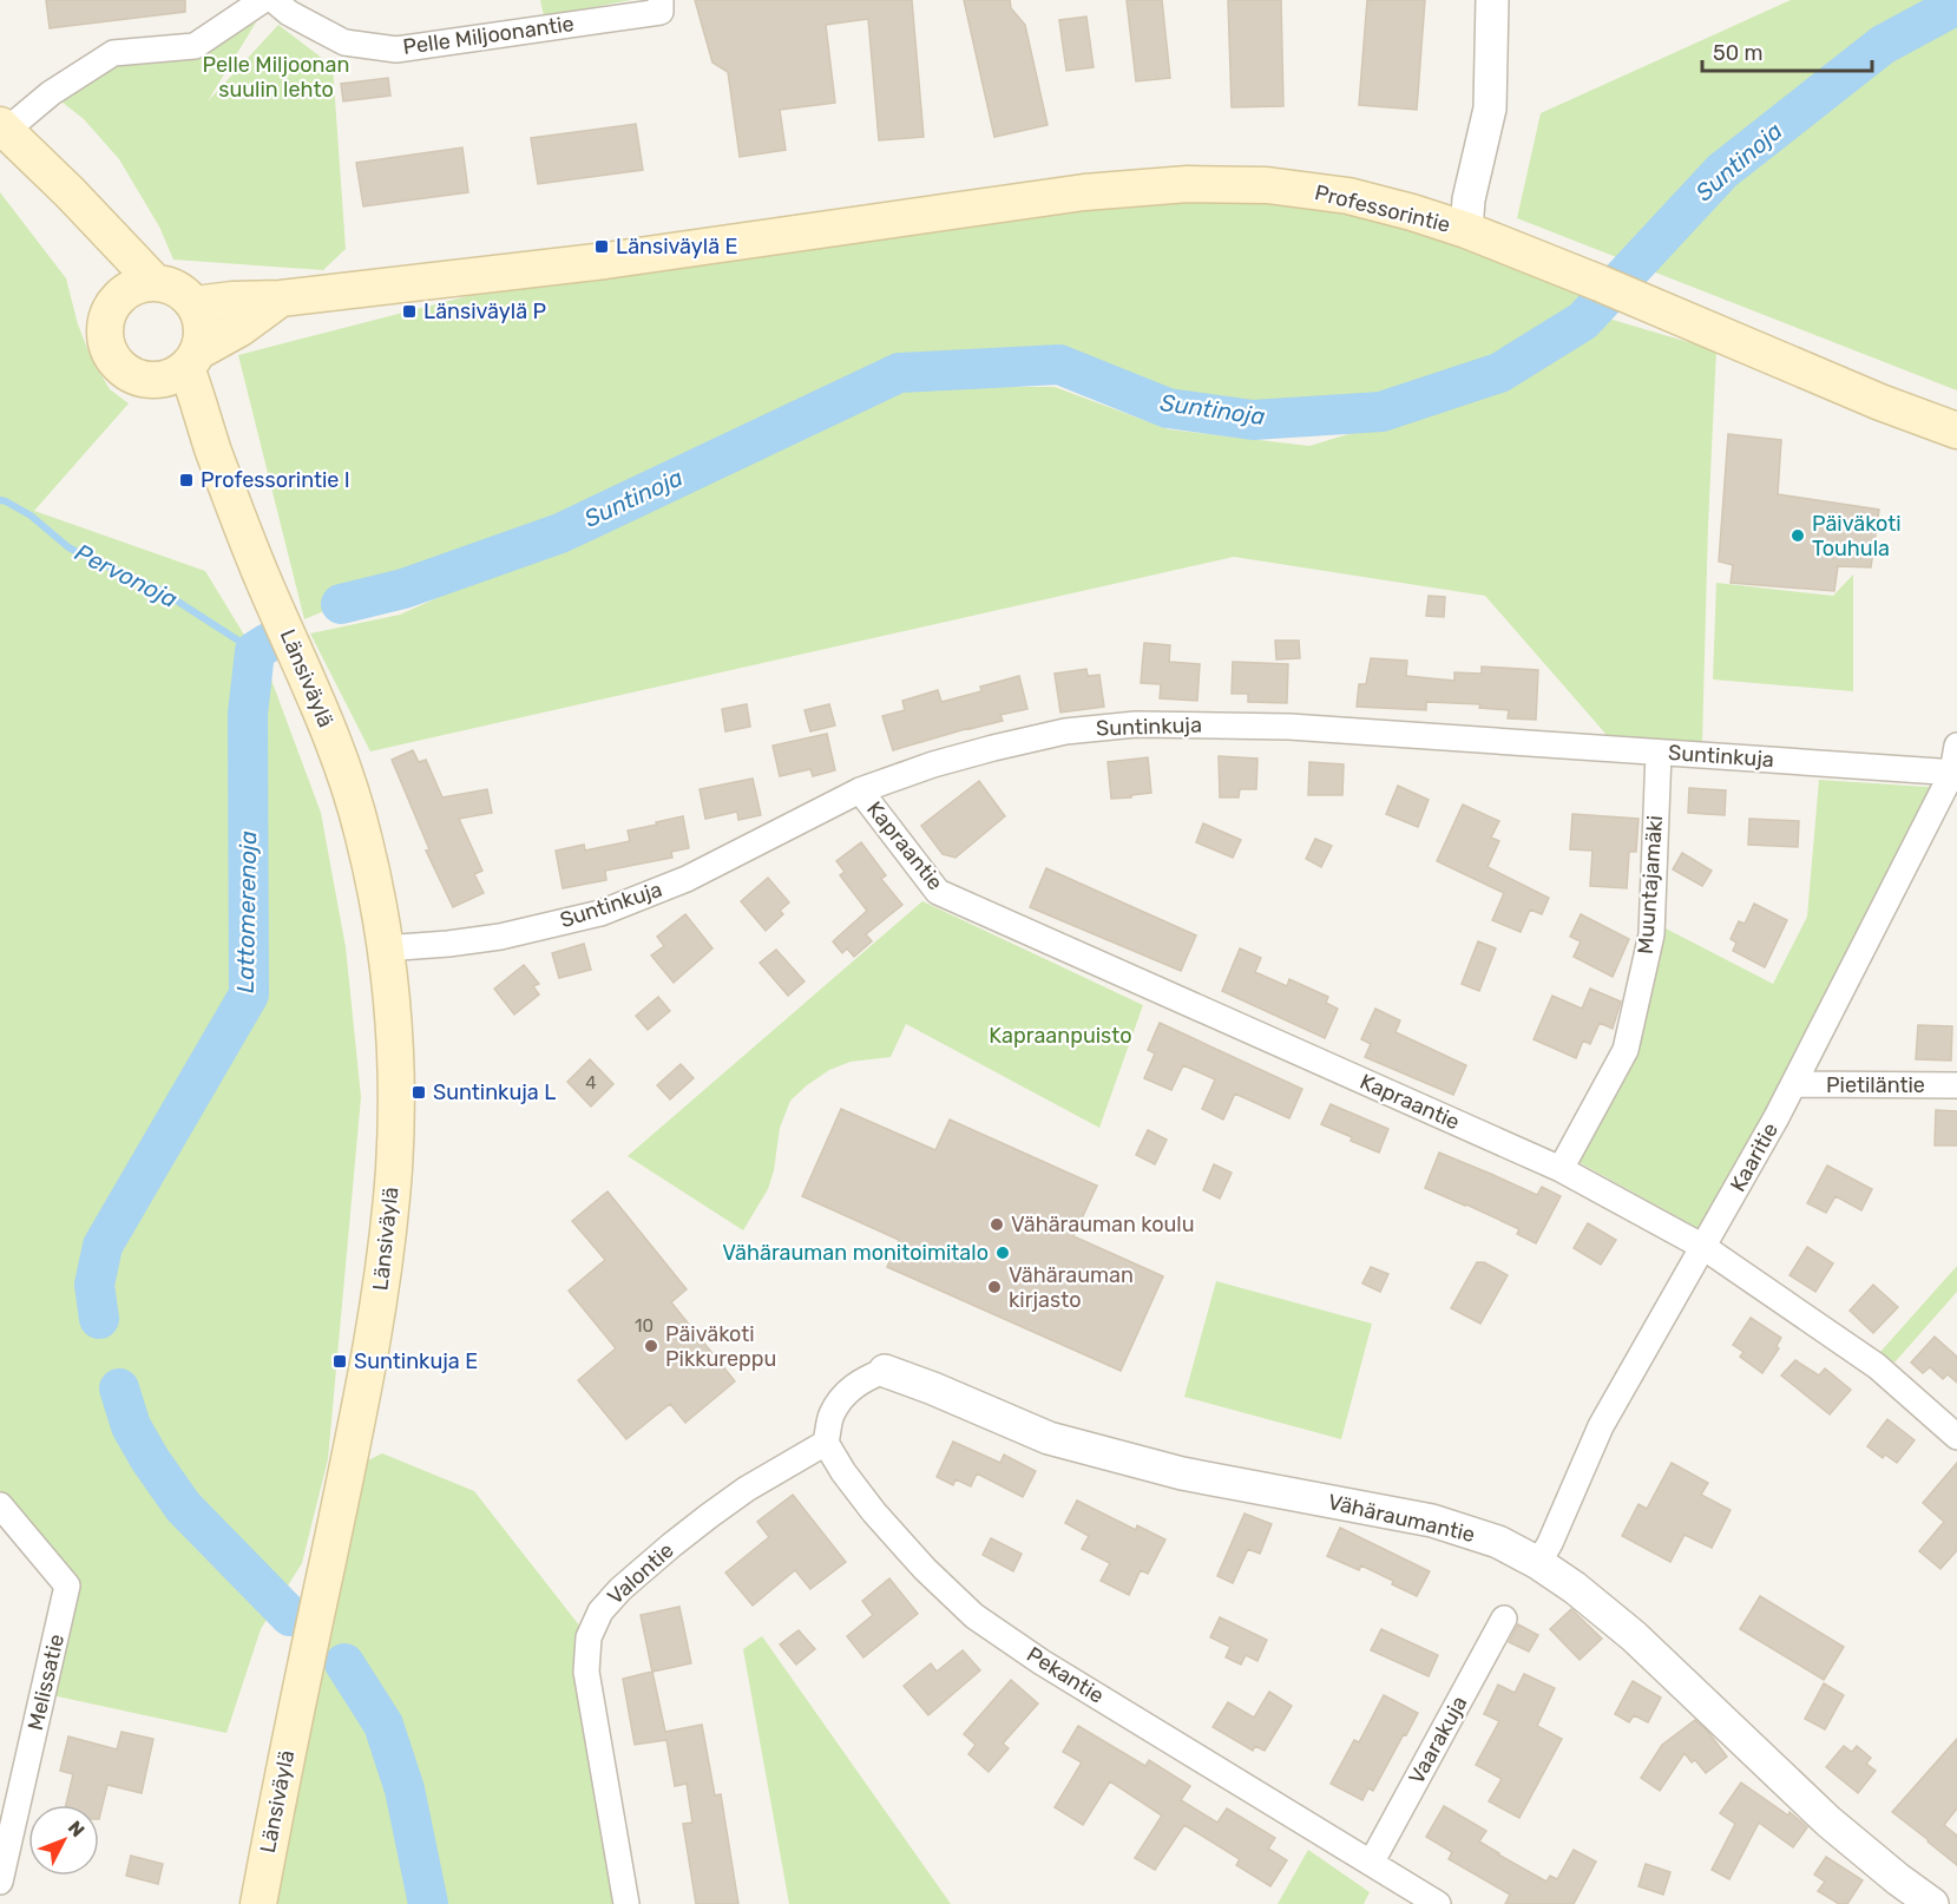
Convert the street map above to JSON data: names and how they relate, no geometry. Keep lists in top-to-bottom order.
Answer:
{
  "streets": {
    "main road": ["Professorintie", "Länsiväylä"],
    "street": [
      "Pelle Miljoonantie",
      "Suntinkuja",
      "Kapraantie",
      "Muuntajamäki",
      "Pietiläntie",
      "Kaaritie",
      "Vähäraumantie",
      "Valontie",
      "Pekantie",
      "Melissatie",
      "Vaarakuja"
    ]
  },
  "crossings": [
    ["Länsiväylä", "Suntinkuja"],
    ["Suntinkuja", "Kapraantie"],
    ["Suntinkuja", "Muuntajamäki"],
    ["Suntinkuja", "Kaaritie"],
    ["Kapraantie", "Muuntajamäki"],
    ["Kapraantie", "Kaaritie"],
    ["Pietiläntie", "Kaaritie"],
    ["Kaaritie", "Vähäraumantie"],
    ["Valontie", "Pekantie"],
    ["Pekantie", "Vaarakuja"]
  ],
  "water": ["Suntinoja", "Pervonoja", "Lattomerenoja"],
  "parks": ["Pelle Miljoonan suulin lehto", "Kapraanpuisto"],
  "places": {
    "transit": [
      "Länsiväylä E",
      "Länsiväylä P",
      "Professorintie I",
      "Suntinkuja L",
      "Suntinkuja E"
    ],
    "other": [
      "Päiväkoti Touhula",
      "Vähärauman koulu",
      "Vähärauman monitoimitalo",
      "Vähärauman kirjasto",
      "Päiväkoti Pikkureppu"
    ]
  },
  "house_numbers": ["4", "10"],
  "scale_bar": "50 m",
  "north": "top right"
}
